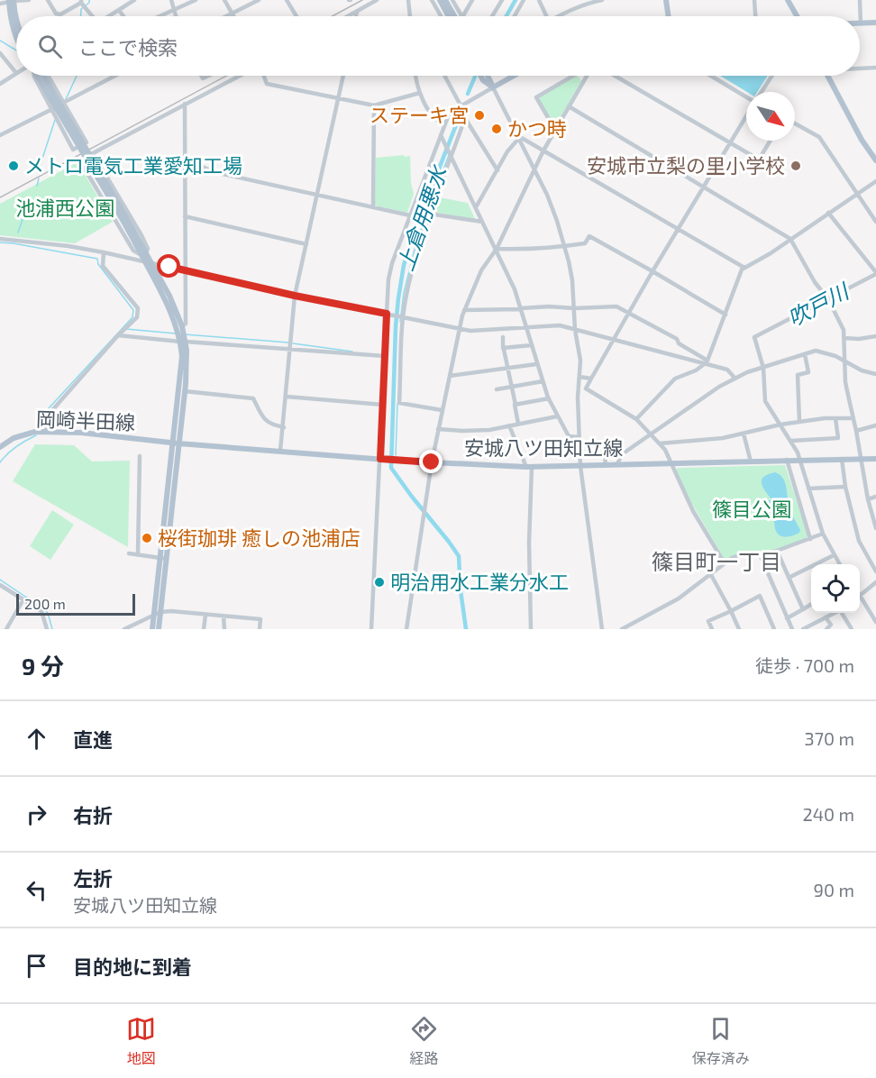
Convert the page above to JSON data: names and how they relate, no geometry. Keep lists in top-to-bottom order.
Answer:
{
  "streets": {
    "main road": ["岡崎半田線", "安城八ツ田知立線"]
  },
  "crossings": [
    ["岡崎半田線", "安城八ツ田知立線"]
  ],
  "districts": ["篠目町一丁目"],
  "water": ["上倉用悪水", "吹戸川"],
  "parks": ["池浦西公園", "篠目公園"],
  "places": [
    "ステーキ宮",
    "かつ時",
    "メトロ電気工業愛知工場",
    "安城市立梨の里小学校",
    "桜街珈琲 癒しの池浦店",
    "明治用水工業分水工"
  ],
  "scale_bar": "200 m",
  "north": "bottom right",
  "page": {
    "search": "ここで検索",
    "scale": "200 m",
    "heading": ["9 分", "徒歩 · 700 m"],
    "list": [
      ["直進", "370 m"],
      ["右折", "240 m"],
      ["左折", "安城八ツ田知立線", "90 m"],
      "目的地に到着"
    ],
    "nav": ["地図", "経路", "保存済み"]
  }
}
